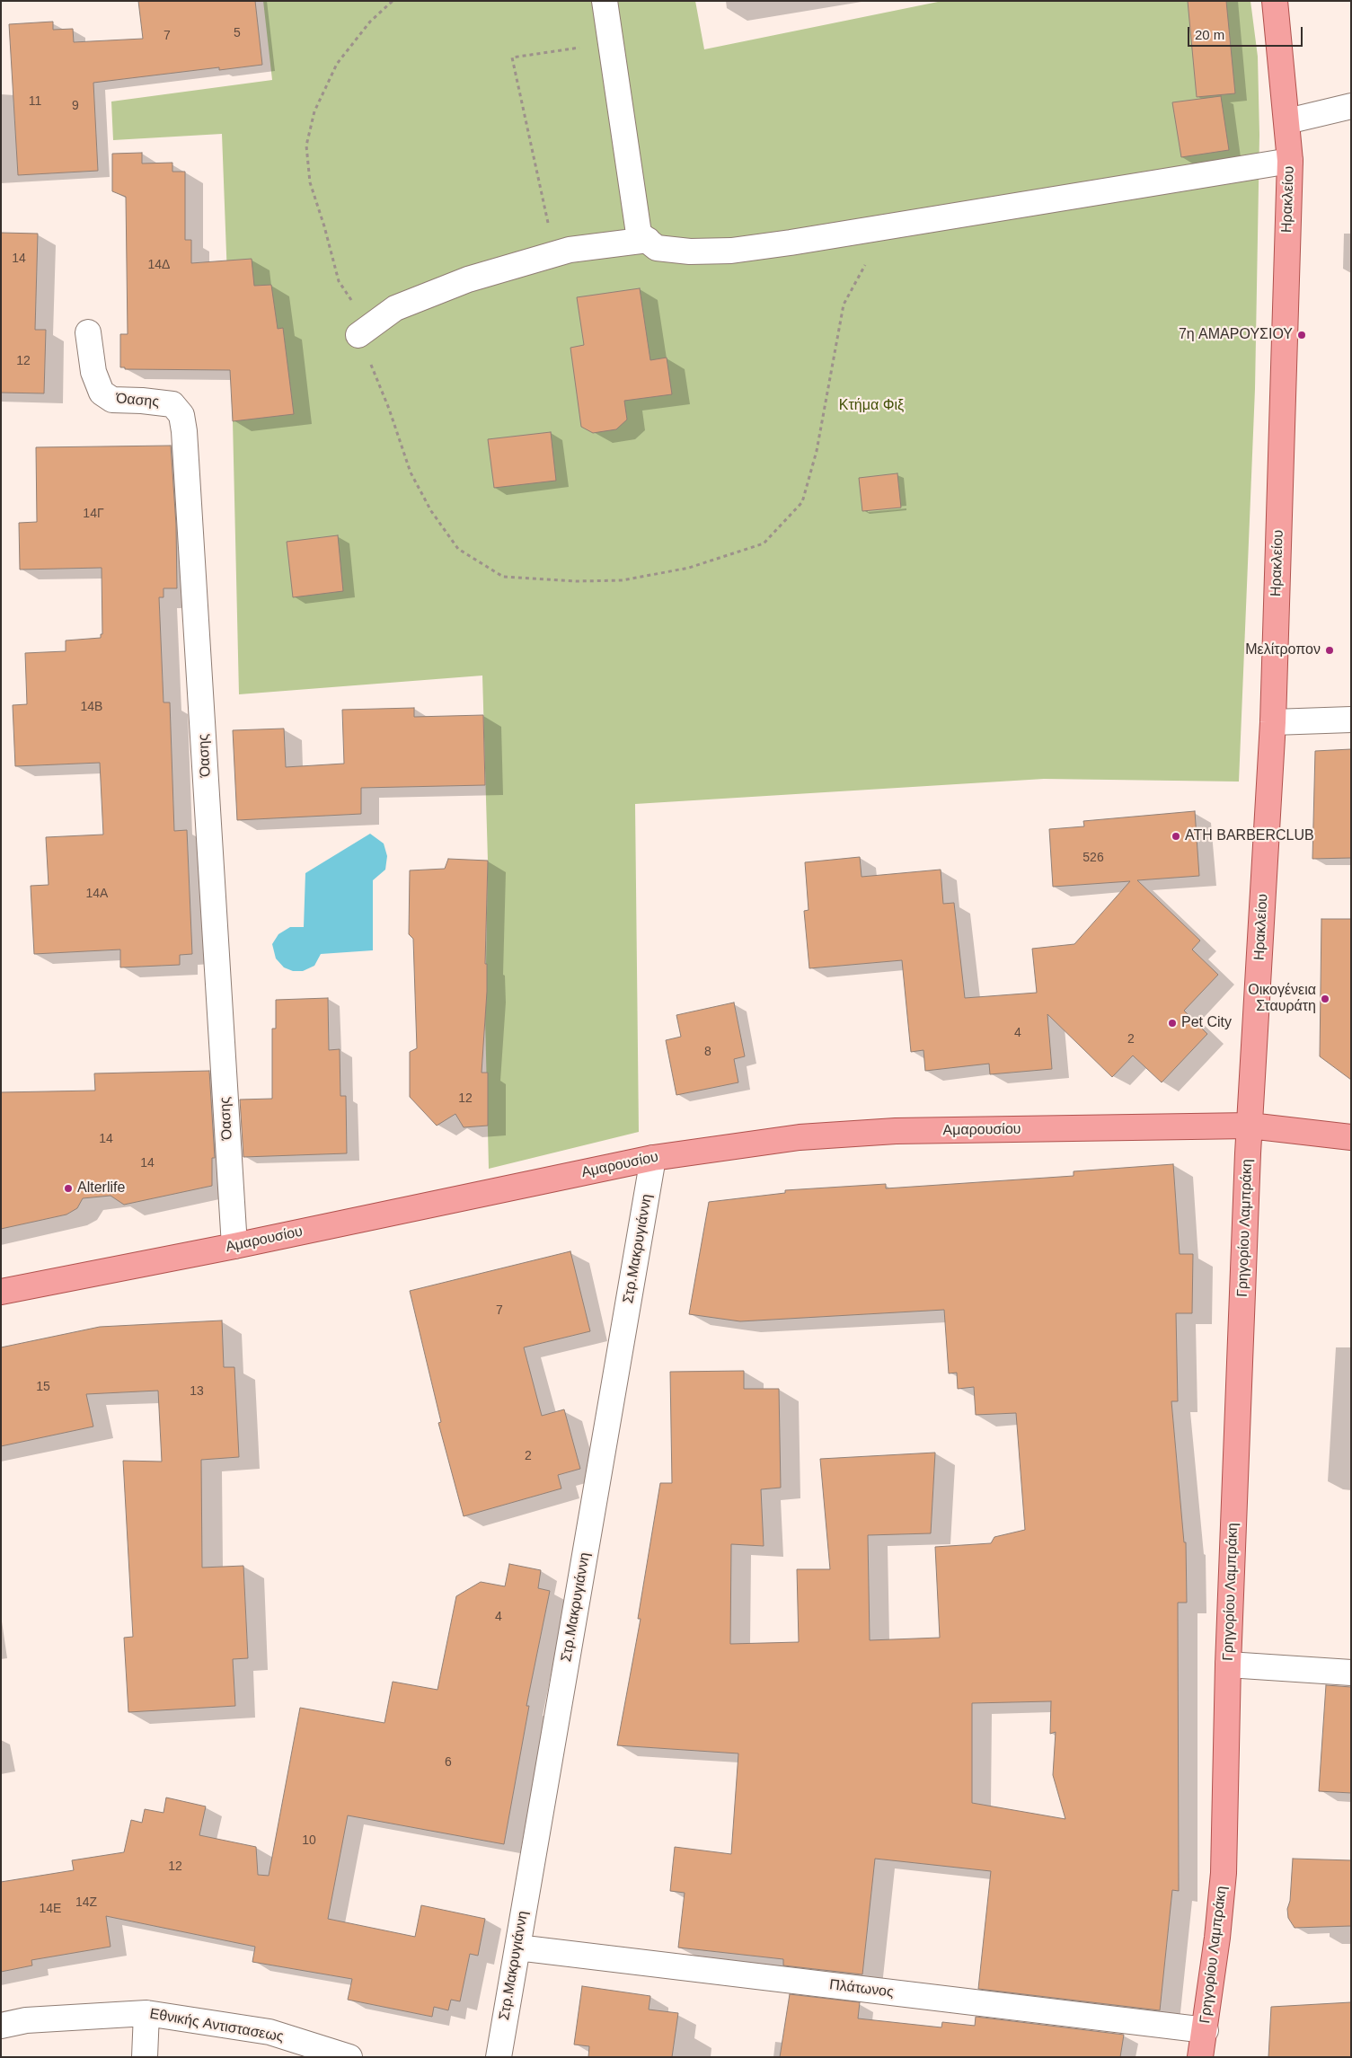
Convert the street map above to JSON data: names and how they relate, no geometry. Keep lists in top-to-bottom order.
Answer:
{
  "streets": {
    "main road": ["Ηρακλείου", "Αμαρουσίου", "Γρηγορίου Λαμπράκη"],
    "street": [
      "Όασης",
      "Στρ.Μακρυγιάννη",
      "Πλάτωνος",
      "Εθνικής Αντιστασεως"
    ]
  },
  "crossings": [
    ["Ηρακλείου", "Αμαρουσίου"],
    ["Ηρακλείου", "Γρηγορίου Λαμπράκη"],
    ["Όασης", "Αμαρουσίου"],
    ["Αμαρουσίου", "Γρηγορίου Λαμπράκη"],
    ["Αμαρουσίου", "Στρ.Μακρυγιάννη"],
    ["Γρηγορίου Λαμπράκη", "Πλάτωνος"],
    ["Στρ.Μακρυγιάννη", "Πλάτωνος"]
  ],
  "parks": ["Κτήμα Φιξ"],
  "places": [
    "7η ΑΜΑΡΟΥΣΙΟΥ",
    "Μελίτροπον",
    "ATH BARBERCLUB",
    "Οικογένεια Σταυράτη",
    "Pet City",
    "Alterlife"
  ],
  "house_numbers": [
    "5",
    "7",
    "11",
    "9",
    "14",
    "14Δ",
    "12",
    "14Γ",
    "14B",
    "526",
    "14A",
    "4",
    "2",
    "8",
    "12",
    "14",
    "14",
    "7",
    "15",
    "13",
    "2",
    "4",
    "6",
    "10",
    "12",
    "14Ζ",
    "14Ε"
  ],
  "scale_bar": "20 m"
}
